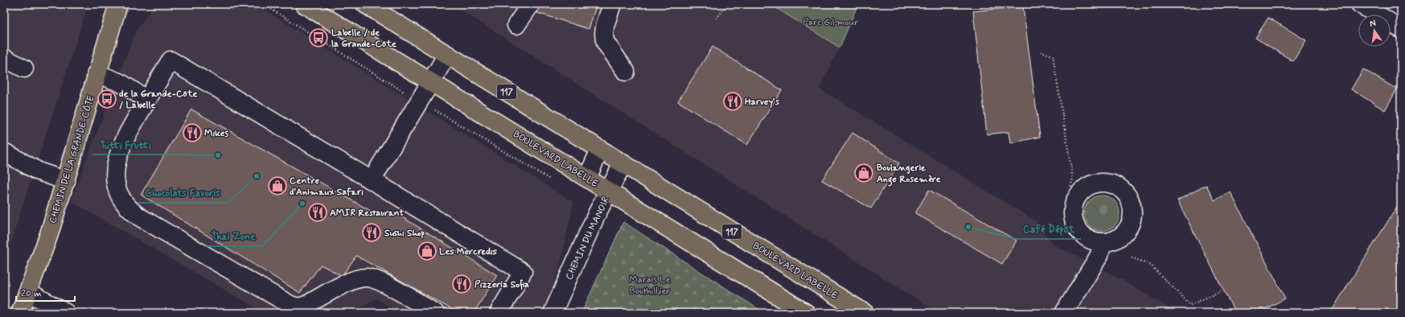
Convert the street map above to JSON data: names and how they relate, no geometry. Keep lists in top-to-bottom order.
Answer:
{
  "streets": {
    "main road": ["117", "BOULEVARD LABELLE", "CHEMIN DE LA GRANDE-CÔTE"],
    "street": ["CHEMIN DU MANOIR"]
  },
  "crossings": [
    ["BOULEVARD LABELLE", "CHEMIN DU MANOIR"]
  ],
  "parks": ["Parc Gilmour", "Marais Le Bouthillier"],
  "places": {
    "bus stop": ["Labelle / de la Grande-Côte", "de la Grande-Côte / Labelle"],
    "restaurant": [
      "Harvey's",
      "Mikes",
      "AMIR Restaurant",
      "Sushi Shop",
      "Pizzeria Sofia"
    ],
    "other": [
      "Tutti Frutti",
      "Chocolats Favoris",
      "Thai Zone",
      "Café Dépôt"
    ],
    "shop": ["Boulangerie Ange Rosemère", "Centre d'Animaux Safari", "Les Mercredis"]
  },
  "scale_bar": "20 m",
  "north": "top"
}
